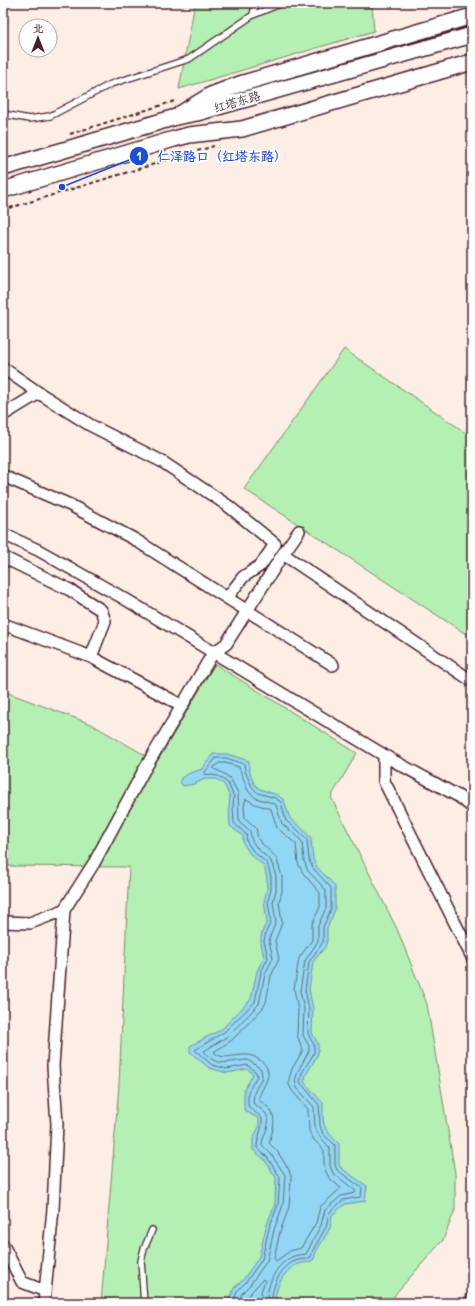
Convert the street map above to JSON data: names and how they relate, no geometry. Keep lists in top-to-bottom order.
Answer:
{
  "streets": {
    "main road": ["红塔东路"]
  },
  "places": ["仁泽路口（红塔东路）"],
  "north": "top"
}
